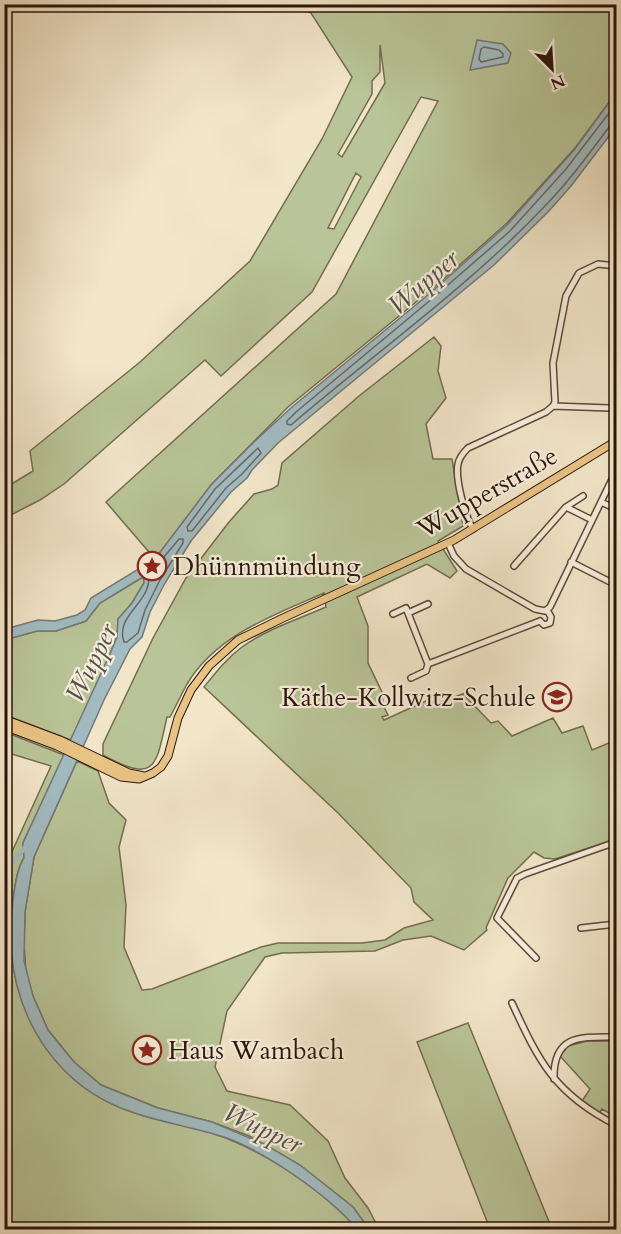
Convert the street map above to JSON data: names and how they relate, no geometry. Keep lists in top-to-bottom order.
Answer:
{
  "streets": {
    "main road": ["Wupperstraße"]
  },
  "water": ["Wupper"],
  "places": {
    "place": ["Dhünnmündung", "Haus Wambach"],
    "school or university": ["Käthe-Kollwitz-Schule"]
  },
  "north": "bottom right"
}
